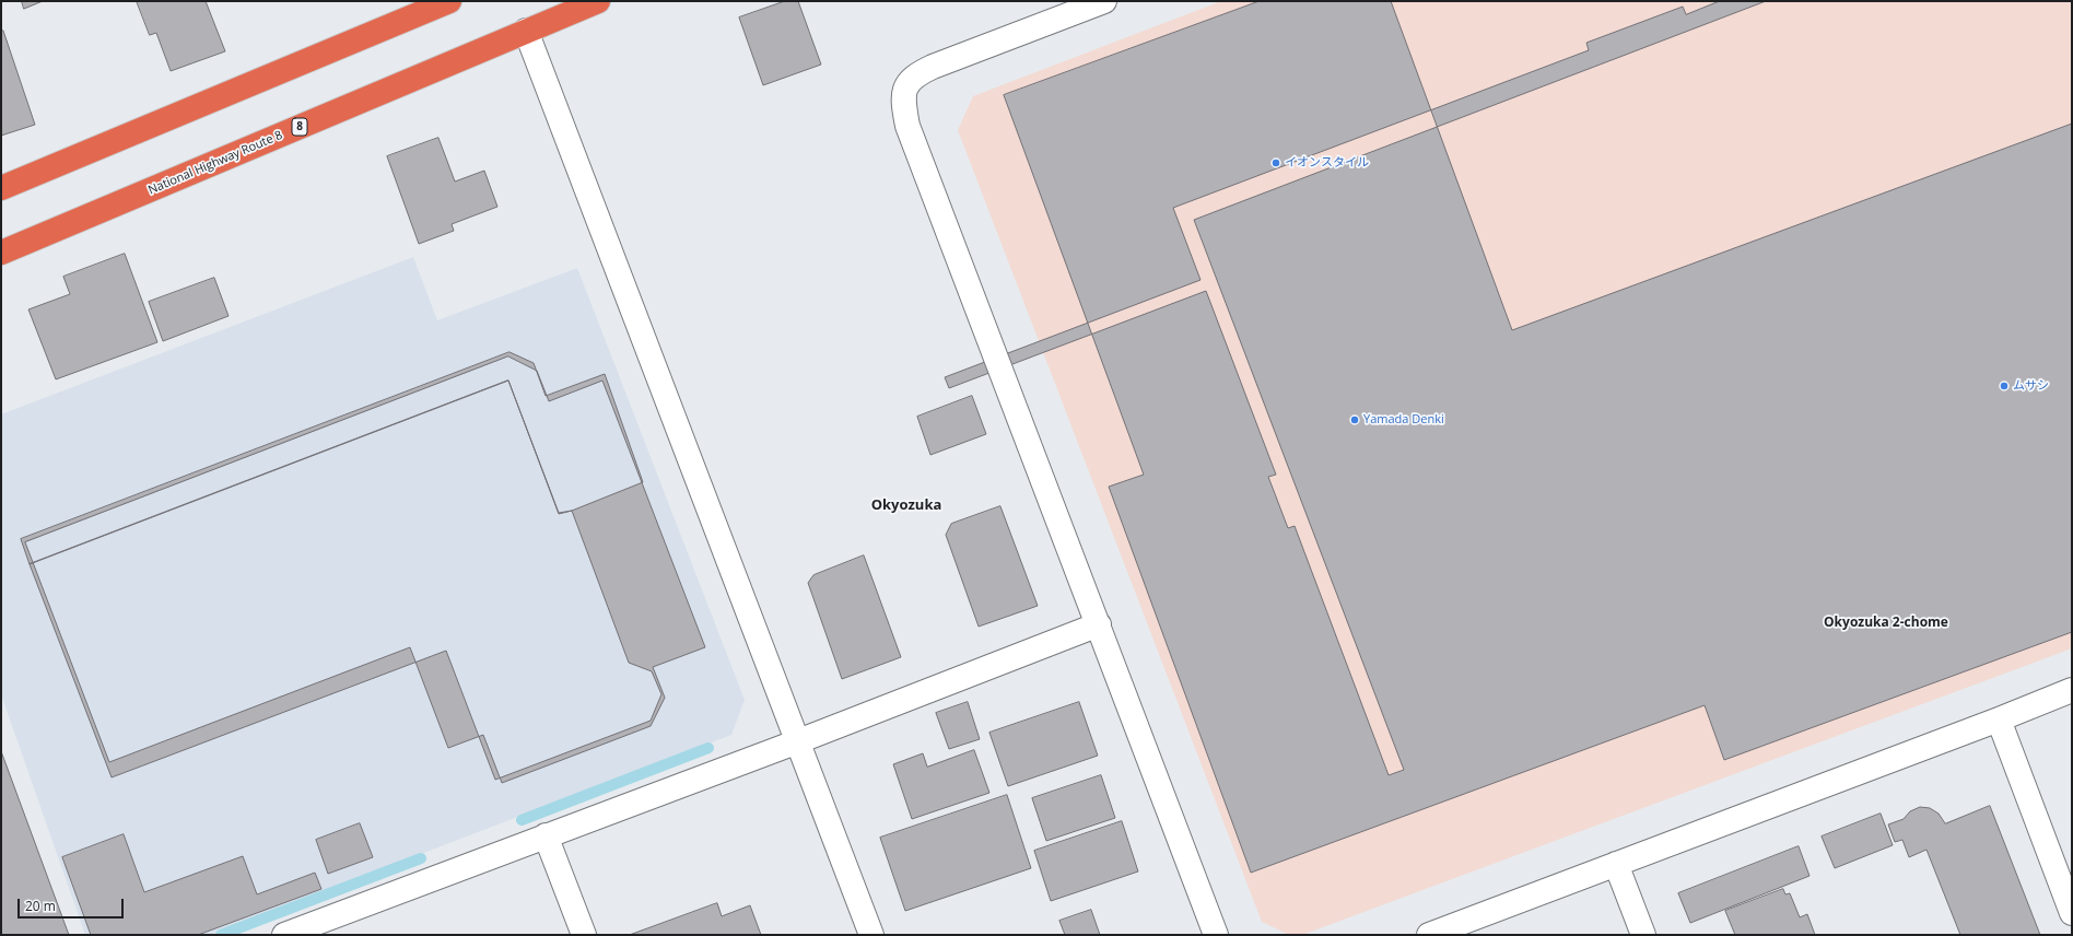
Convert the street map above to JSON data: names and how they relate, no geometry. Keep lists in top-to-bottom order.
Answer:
{
  "streets": {
    "highway": ["8", "National Highway Route 8"]
  },
  "districts": ["Okyozuka", "Okyozuka 2-chome"],
  "places": ["イオンスタイル", "ムサシ", "Yamada Denki"],
  "scale_bar": "20 m"
}
